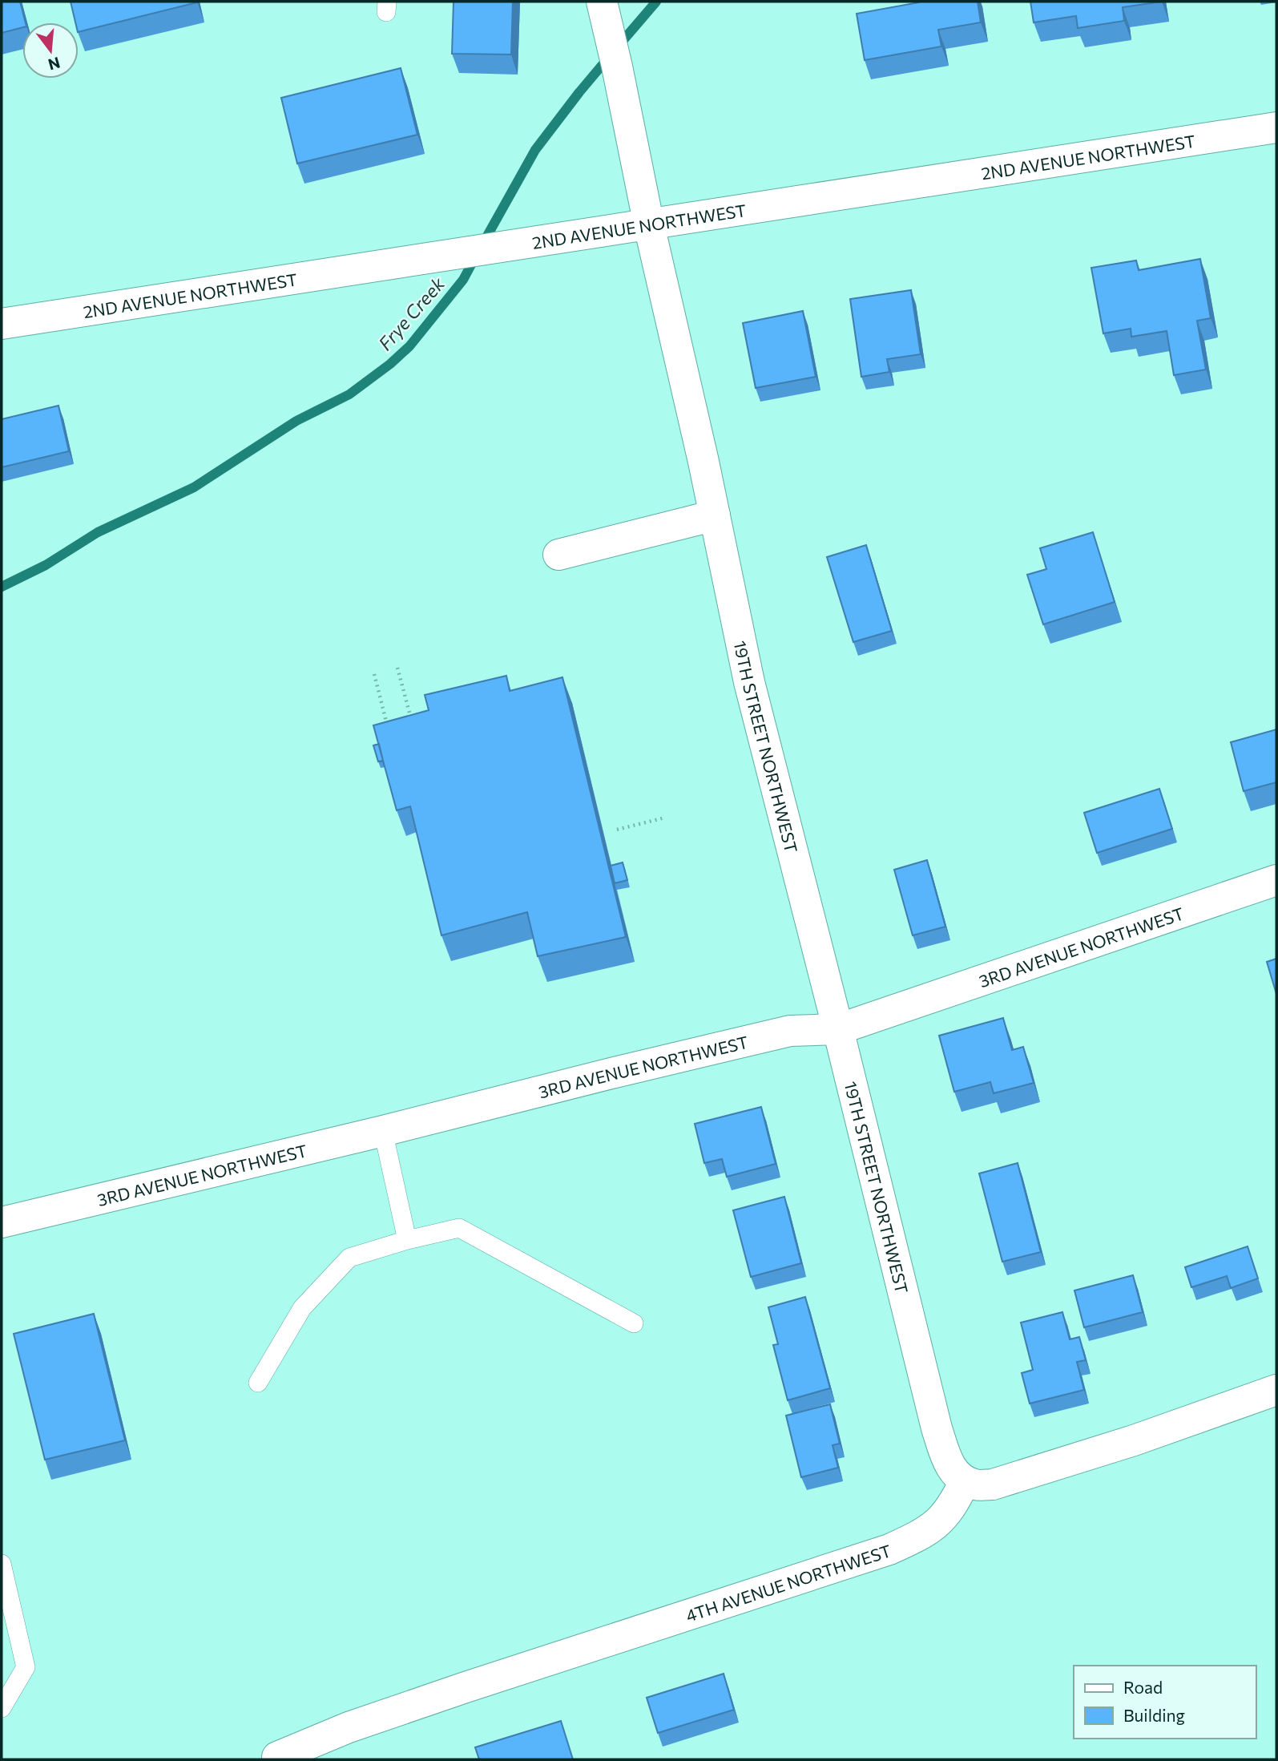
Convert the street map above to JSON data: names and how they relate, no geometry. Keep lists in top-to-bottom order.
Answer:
{
  "streets": {
    "street": [
      "2ND AVENUE NORTHWEST",
      "19TH STREET NORTHWEST",
      "3RD AVENUE NORTHWEST",
      "4TH AVENUE NORTHWEST"
    ]
  },
  "crossings": [
    ["2ND AVENUE NORTHWEST", "19TH STREET NORTHWEST"],
    ["19TH STREET NORTHWEST", "3RD AVENUE NORTHWEST"],
    ["19TH STREET NORTHWEST", "4TH AVENUE NORTHWEST"]
  ],
  "water": ["Frye Creek"],
  "legend": ["Road", "Building"],
  "north": "bottom"
}
